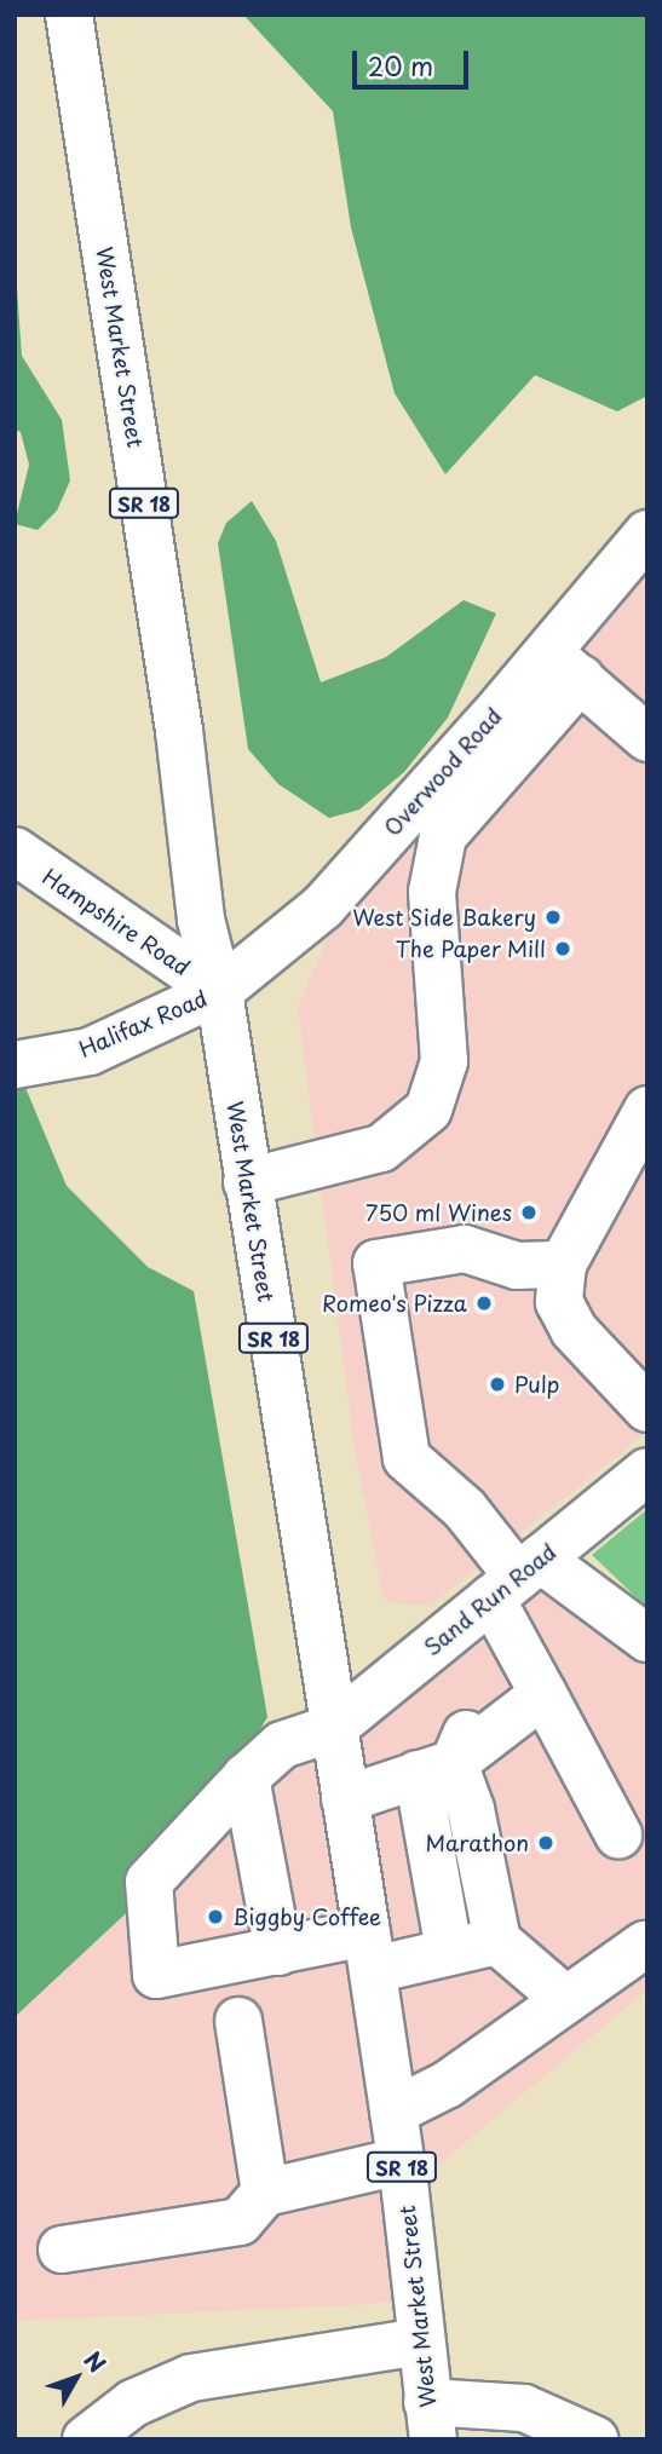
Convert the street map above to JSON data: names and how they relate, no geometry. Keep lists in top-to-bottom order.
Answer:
{
  "streets": {
    "main road": [
      "West Market Street",
      "SR 18",
      "Overwood Road",
      "Hampshire Road",
      "Halifax Road",
      "Sand Run Road"
    ]
  },
  "crossings": [
    ["West Market Street", "Overwood Road"],
    ["West Market Street", "Hampshire Road"],
    ["West Market Street", "Halifax Road"],
    ["West Market Street", "Sand Run Road"],
    ["Overwood Road", "Hampshire Road"],
    ["Overwood Road", "Halifax Road"],
    ["Hampshire Road", "Halifax Road"]
  ],
  "places": [
    "West Side Bakery",
    "The Paper Mill",
    "750 ml Wines",
    "Romeo's Pizza",
    "Pulp",
    "Marathon",
    "Biggby Coffee"
  ],
  "scale_bar": "20 m",
  "north": "top right"
}
